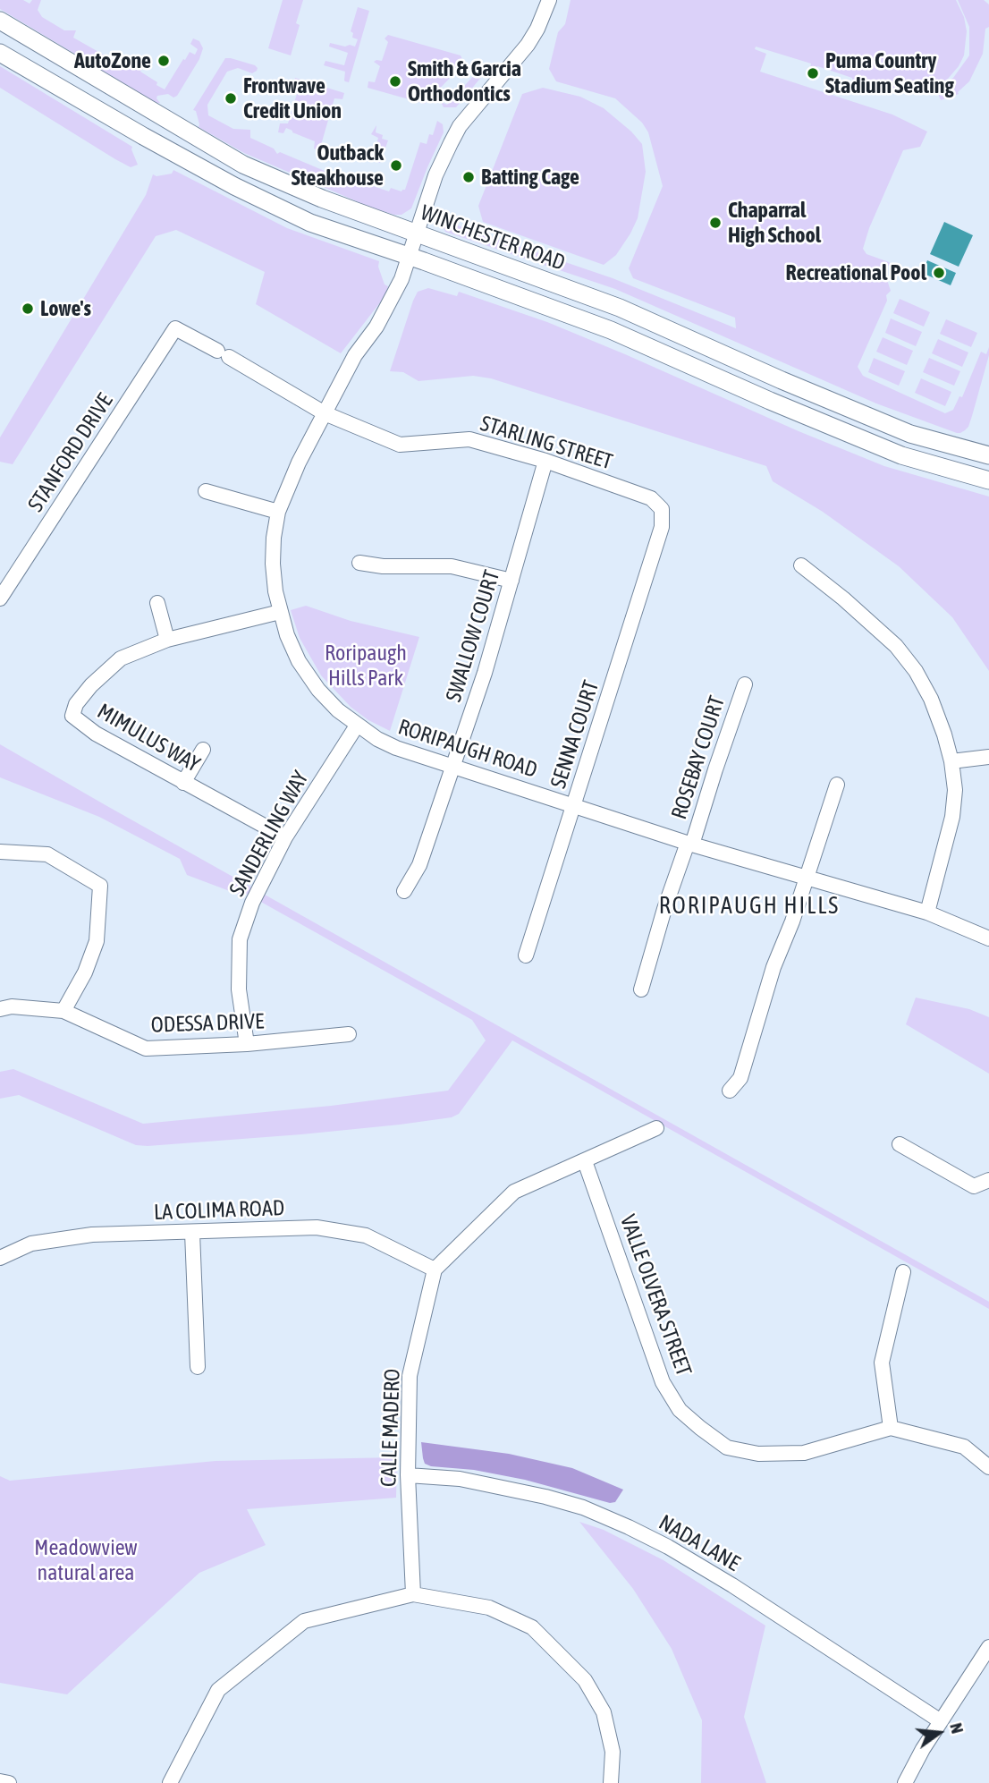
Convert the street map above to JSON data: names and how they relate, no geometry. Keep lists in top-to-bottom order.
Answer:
{
  "streets": {
    "main road": ["WINCHESTER ROAD"],
    "street": [
      "STARLING STREET",
      "STANFORD DRIVE",
      "SWALLOW COURT",
      "SENNA COURT",
      "MIMULUS WAY",
      "RORIPAUGH ROAD",
      "ROSEBAY COURT",
      "SANDERLING WAY",
      "ODESSA DRIVE",
      "LA COLIMA ROAD",
      "VALLE OLVERA STREET",
      "CALLE MADERO",
      "NADA LANE"
    ]
  },
  "crossings": [
    ["WINCHESTER ROAD", "RORIPAUGH ROAD"],
    ["STARLING STREET", "STANFORD DRIVE"],
    ["STARLING STREET", "SWALLOW COURT"],
    ["STARLING STREET", "SENNA COURT"],
    ["STARLING STREET", "RORIPAUGH ROAD"],
    ["SWALLOW COURT", "RORIPAUGH ROAD"],
    ["SENNA COURT", "RORIPAUGH ROAD"],
    ["MIMULUS WAY", "RORIPAUGH ROAD"],
    ["MIMULUS WAY", "SANDERLING WAY"],
    ["RORIPAUGH ROAD", "ROSEBAY COURT"],
    ["RORIPAUGH ROAD", "SANDERLING WAY"],
    ["SANDERLING WAY", "ODESSA DRIVE"],
    ["LA COLIMA ROAD", "CALLE MADERO"],
    ["CALLE MADERO", "NADA LANE"]
  ],
  "districts": ["RORIPAUGH HILLS"],
  "parks": ["Roripaugh Hills Park", "Meadowview natural area"],
  "places": [
    "AutoZone",
    "Puma Country Stadium Seating",
    "Smith & Garcia Orthodontics",
    "Frontwave Credit Union",
    "Outback Steakhouse",
    "Batting Cage",
    "Chaparral High School",
    "Recreational Pool",
    "Lowe's"
  ],
  "north": "right"
}
